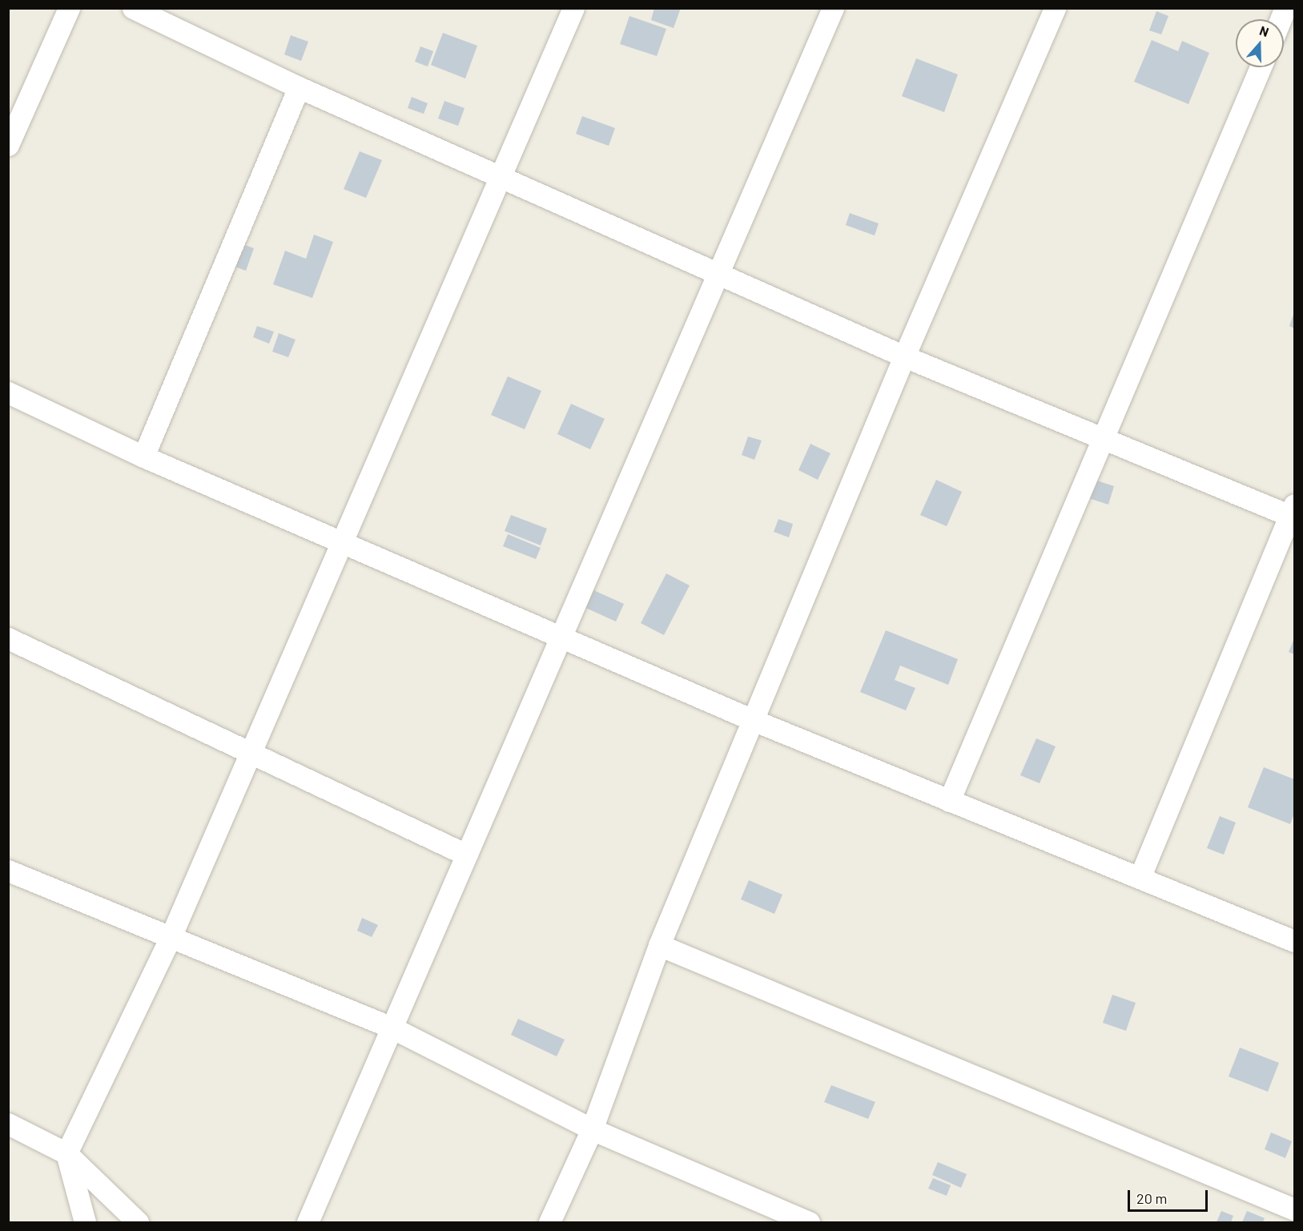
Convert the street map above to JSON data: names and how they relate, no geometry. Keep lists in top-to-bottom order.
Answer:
{
  "scale_bar": "20 m",
  "north": "top"
}
